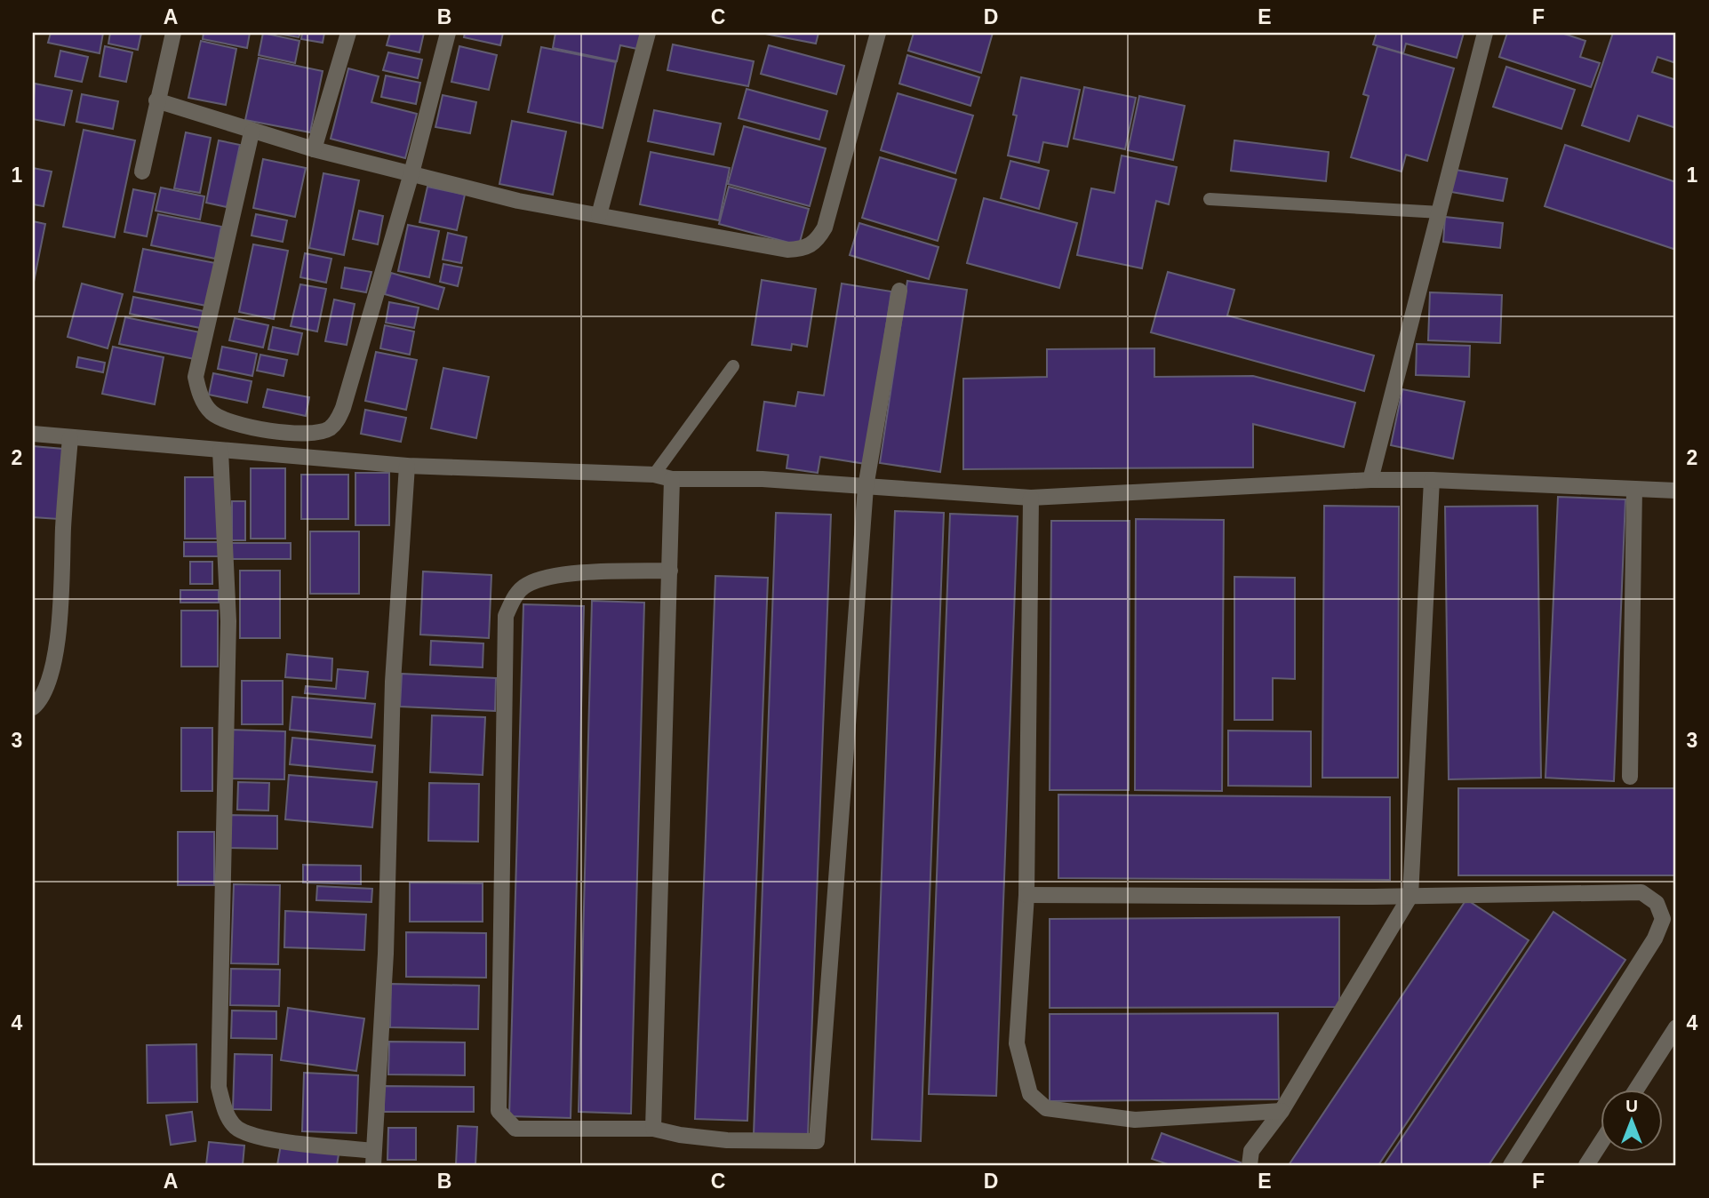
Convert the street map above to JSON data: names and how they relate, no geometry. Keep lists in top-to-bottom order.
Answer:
{
  "north": "top",
  "grid": {
    "columns": [
      "A",
      "B",
      "C",
      "D",
      "E",
      "F"
    ],
    "rows": [
      "1",
      "2",
      "3",
      "4"
    ]
  }
}
